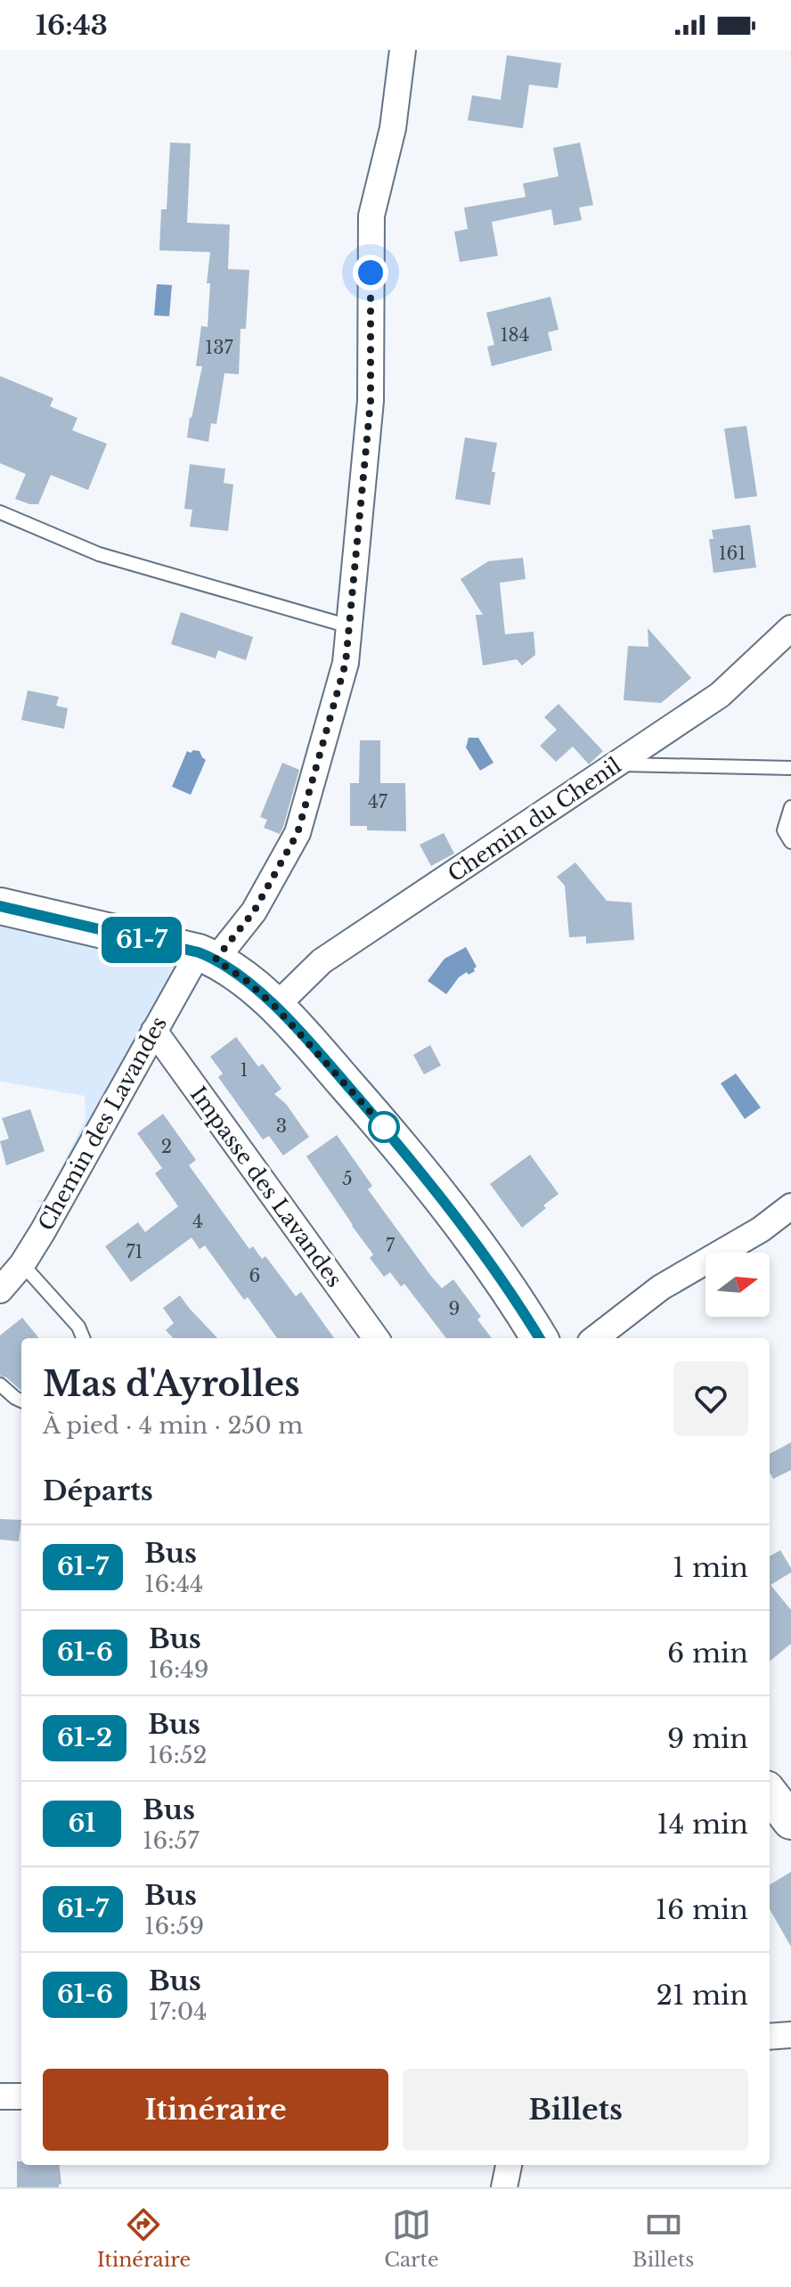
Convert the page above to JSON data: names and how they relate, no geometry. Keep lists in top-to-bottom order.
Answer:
{
  "streets": {
    "street": ["Chemin du Chenil", "Chemin des Lavandes", "Impasse des Lavandes"]
  },
  "crossings": [
    ["Chemin des Lavandes", "Impasse des Lavandes"]
  ],
  "lines": ["bus line 61-7"],
  "house_numbers": [
    "184",
    "137",
    "161",
    "47",
    "1",
    "3",
    "2",
    "5",
    "4",
    "7",
    "71",
    "6",
    "9"
  ],
  "north": "right",
  "page": {
    "status": "16:43",
    "on_map": "61-7",
    "heading": [
      ["Mas d'Ayrolles", "À pied · 4 min · 250 m"],
      "Départs"
    ],
    "list": [
      {
        "mark": "61-7",
        "name": "Bus",
        "note": "16:44",
        "value": "1 min"
      },
      {
        "mark": "61-6",
        "name": "Bus",
        "note": "16:49",
        "value": "6 min"
      },
      {
        "mark": "61-2",
        "name": "Bus",
        "note": "16:52",
        "value": "9 min"
      },
      {
        "mark": "61",
        "name": "Bus",
        "note": "16:57",
        "value": "14 min"
      },
      {
        "mark": "61-7",
        "name": "Bus",
        "note": "16:59",
        "value": "16 min"
      },
      {
        "mark": "61-6",
        "name": "Bus",
        "note": "17:04",
        "value": "21 min"
      }
    ],
    "buttons": ["Itinéraire", "Billets"],
    "tabs": ["Itinéraire", "Carte", "Billets"]
  }
}
